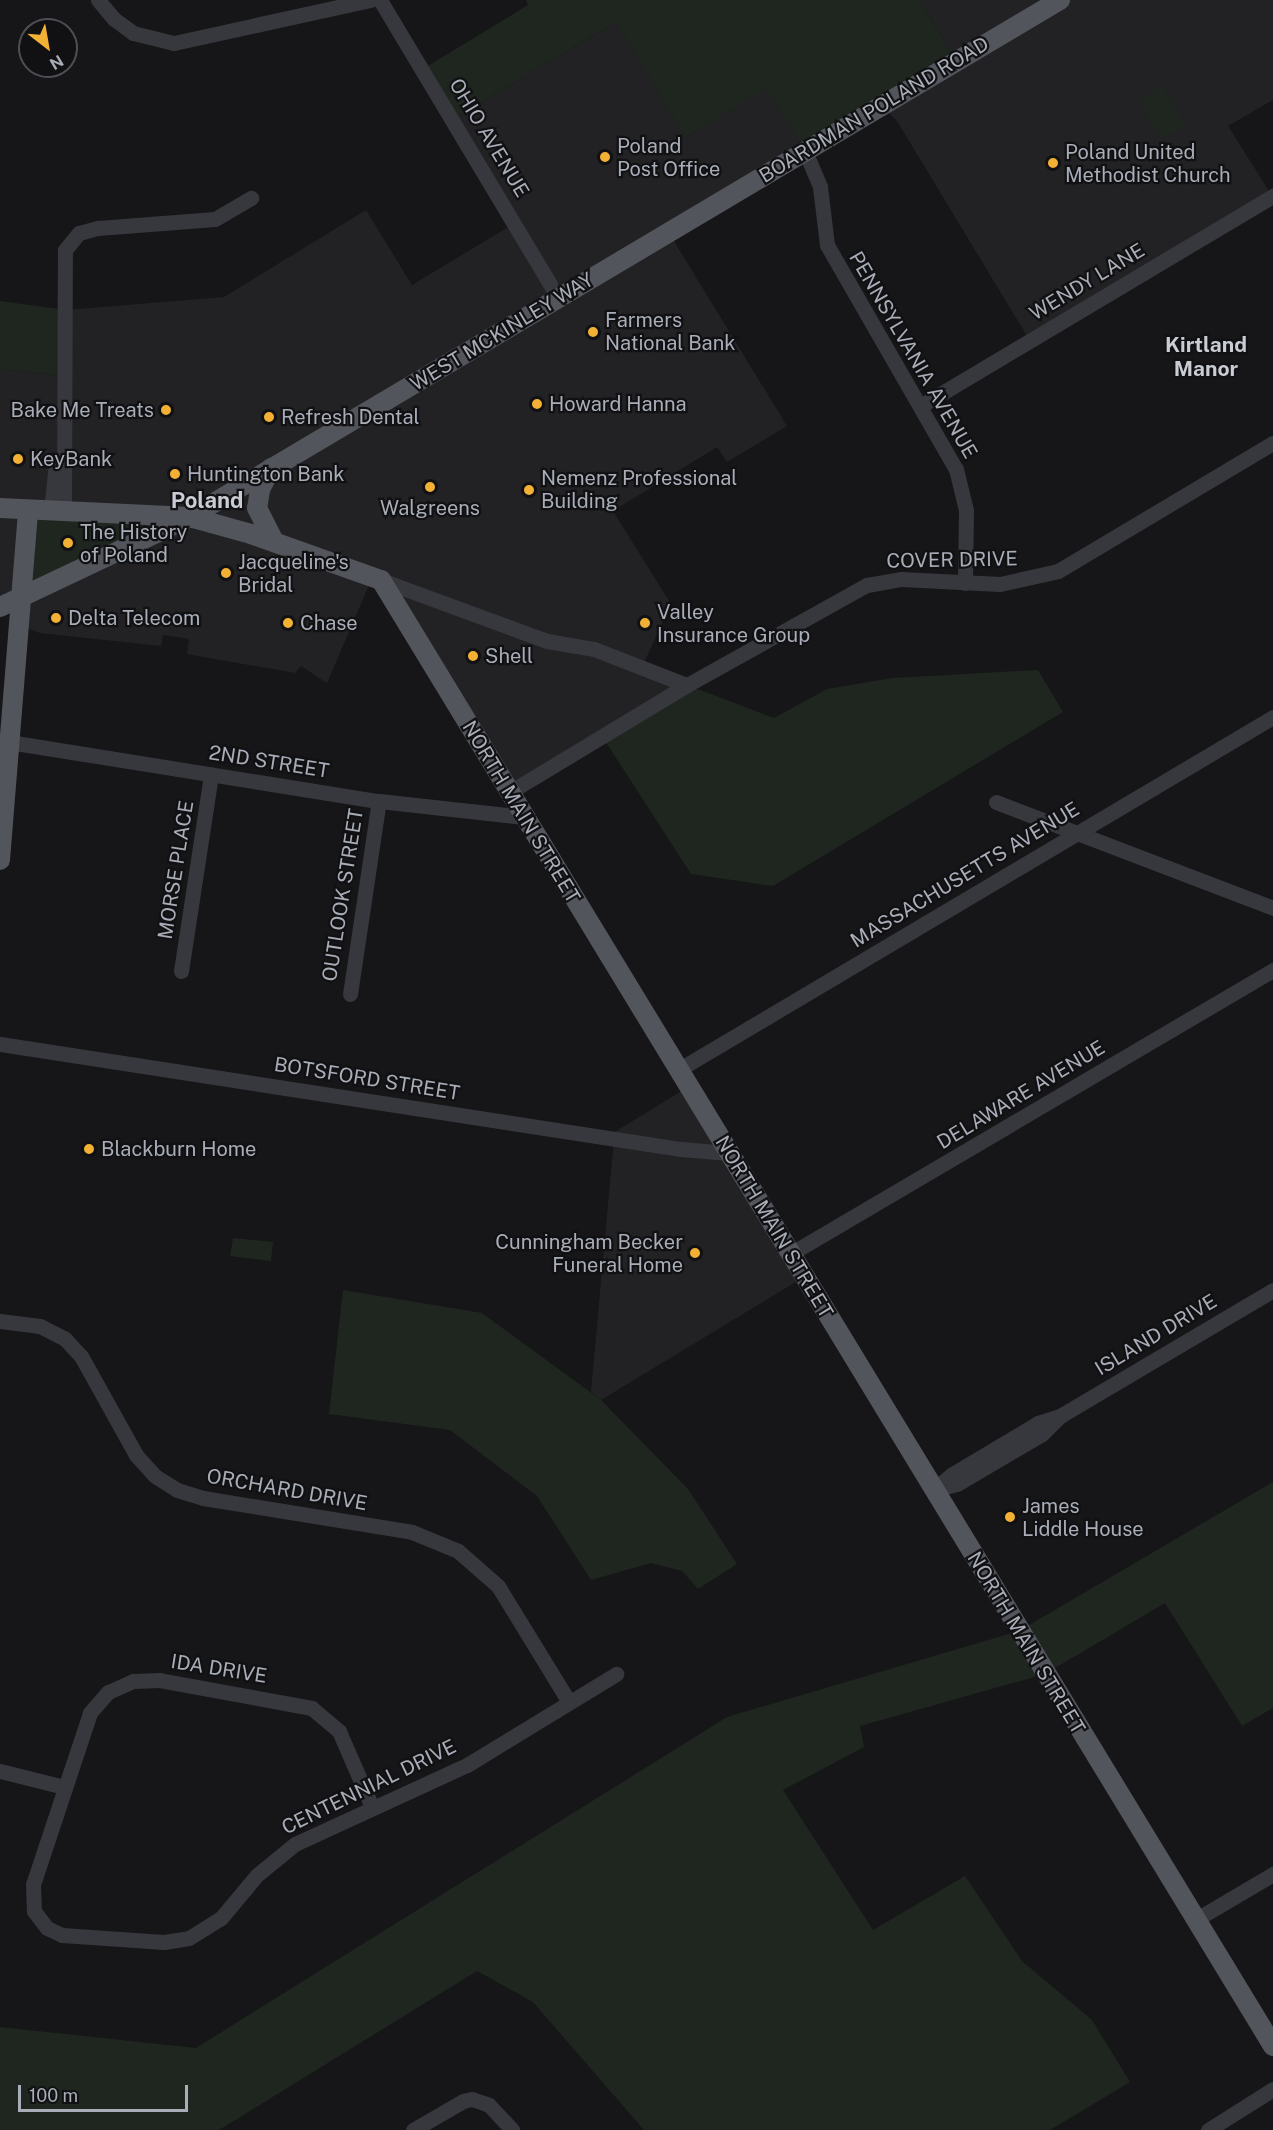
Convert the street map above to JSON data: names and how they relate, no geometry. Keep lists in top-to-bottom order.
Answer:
{
  "streets": {
    "main road": ["BOARDMAN POLAND ROAD", "WEST MCKINLEY WAY", "NORTH MAIN STREET"],
    "street": [
      "OHIO AVENUE",
      "WENDY LANE",
      "PENNSYLVANIA AVENUE",
      "COVER DRIVE",
      "2ND STREET",
      "MORSE PLACE",
      "MASSACHUSETTS AVENUE",
      "OUTLOOK STREET",
      "BOTSFORD STREET",
      "DELAWARE AVENUE",
      "ISLAND DRIVE",
      "ORCHARD DRIVE",
      "IDA DRIVE",
      "CENTENNIAL DRIVE"
    ]
  },
  "crossings": [
    ["BOARDMAN POLAND ROAD", "WEST MCKINLEY WAY"],
    ["BOARDMAN POLAND ROAD", "PENNSYLVANIA AVENUE"],
    ["OHIO AVENUE", "WEST MCKINLEY WAY"],
    ["WENDY LANE", "PENNSYLVANIA AVENUE"],
    ["PENNSYLVANIA AVENUE", "COVER DRIVE"],
    ["COVER DRIVE", "NORTH MAIN STREET"],
    ["2ND STREET", "NORTH MAIN STREET"],
    ["2ND STREET", "MORSE PLACE"],
    ["2ND STREET", "OUTLOOK STREET"],
    ["NORTH MAIN STREET", "MASSACHUSETTS AVENUE"],
    ["NORTH MAIN STREET", "BOTSFORD STREET"],
    ["NORTH MAIN STREET", "DELAWARE AVENUE"],
    ["NORTH MAIN STREET", "ISLAND DRIVE"],
    ["ORCHARD DRIVE", "CENTENNIAL DRIVE"],
    ["IDA DRIVE", "CENTENNIAL DRIVE"]
  ],
  "districts": ["Kirtland Manor", "Poland"],
  "places": [
    "Poland Post Office",
    "Poland United Methodist Church",
    "Farmers National Bank",
    "Howard Hanna",
    "Bake Me Treats",
    "Refresh Dental",
    "KeyBank",
    "Huntington Bank",
    "Walgreens",
    "Nemenz Professional Building",
    "The History of Poland",
    "Jacqueline's Bridal",
    "Delta Telecom",
    "Chase",
    "Valley Insurance Group",
    "Shell",
    "Blackburn Home",
    "Cunningham Becker Funeral Home",
    "James Liddle House"
  ],
  "scale_bar": "100 m",
  "north": "bottom right"
}
